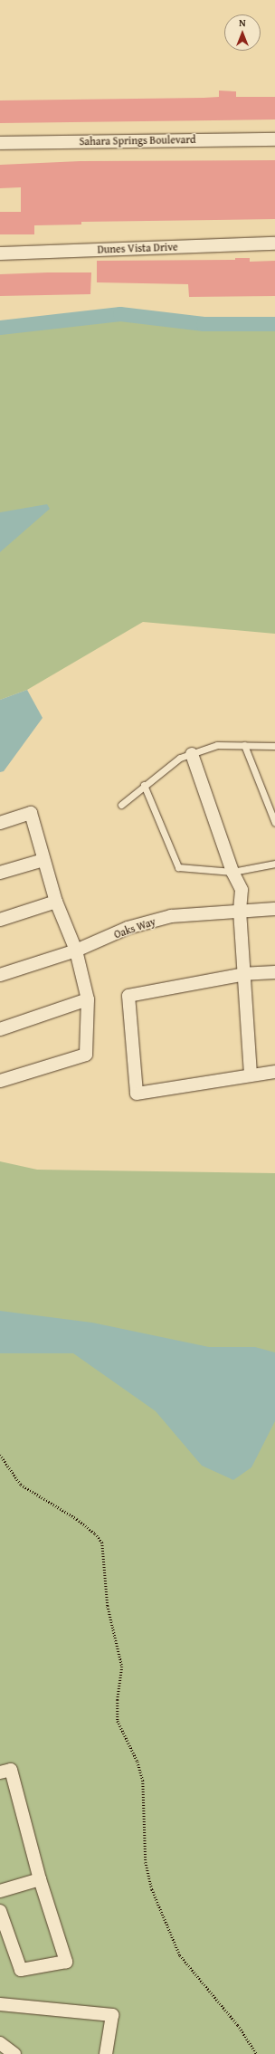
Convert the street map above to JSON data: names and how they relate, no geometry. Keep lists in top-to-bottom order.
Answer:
{
  "streets": {
    "street": ["Sahara Springs Boulevard", "Dunes Vista Drive", "Oaks Way"]
  },
  "north": "top"
}
